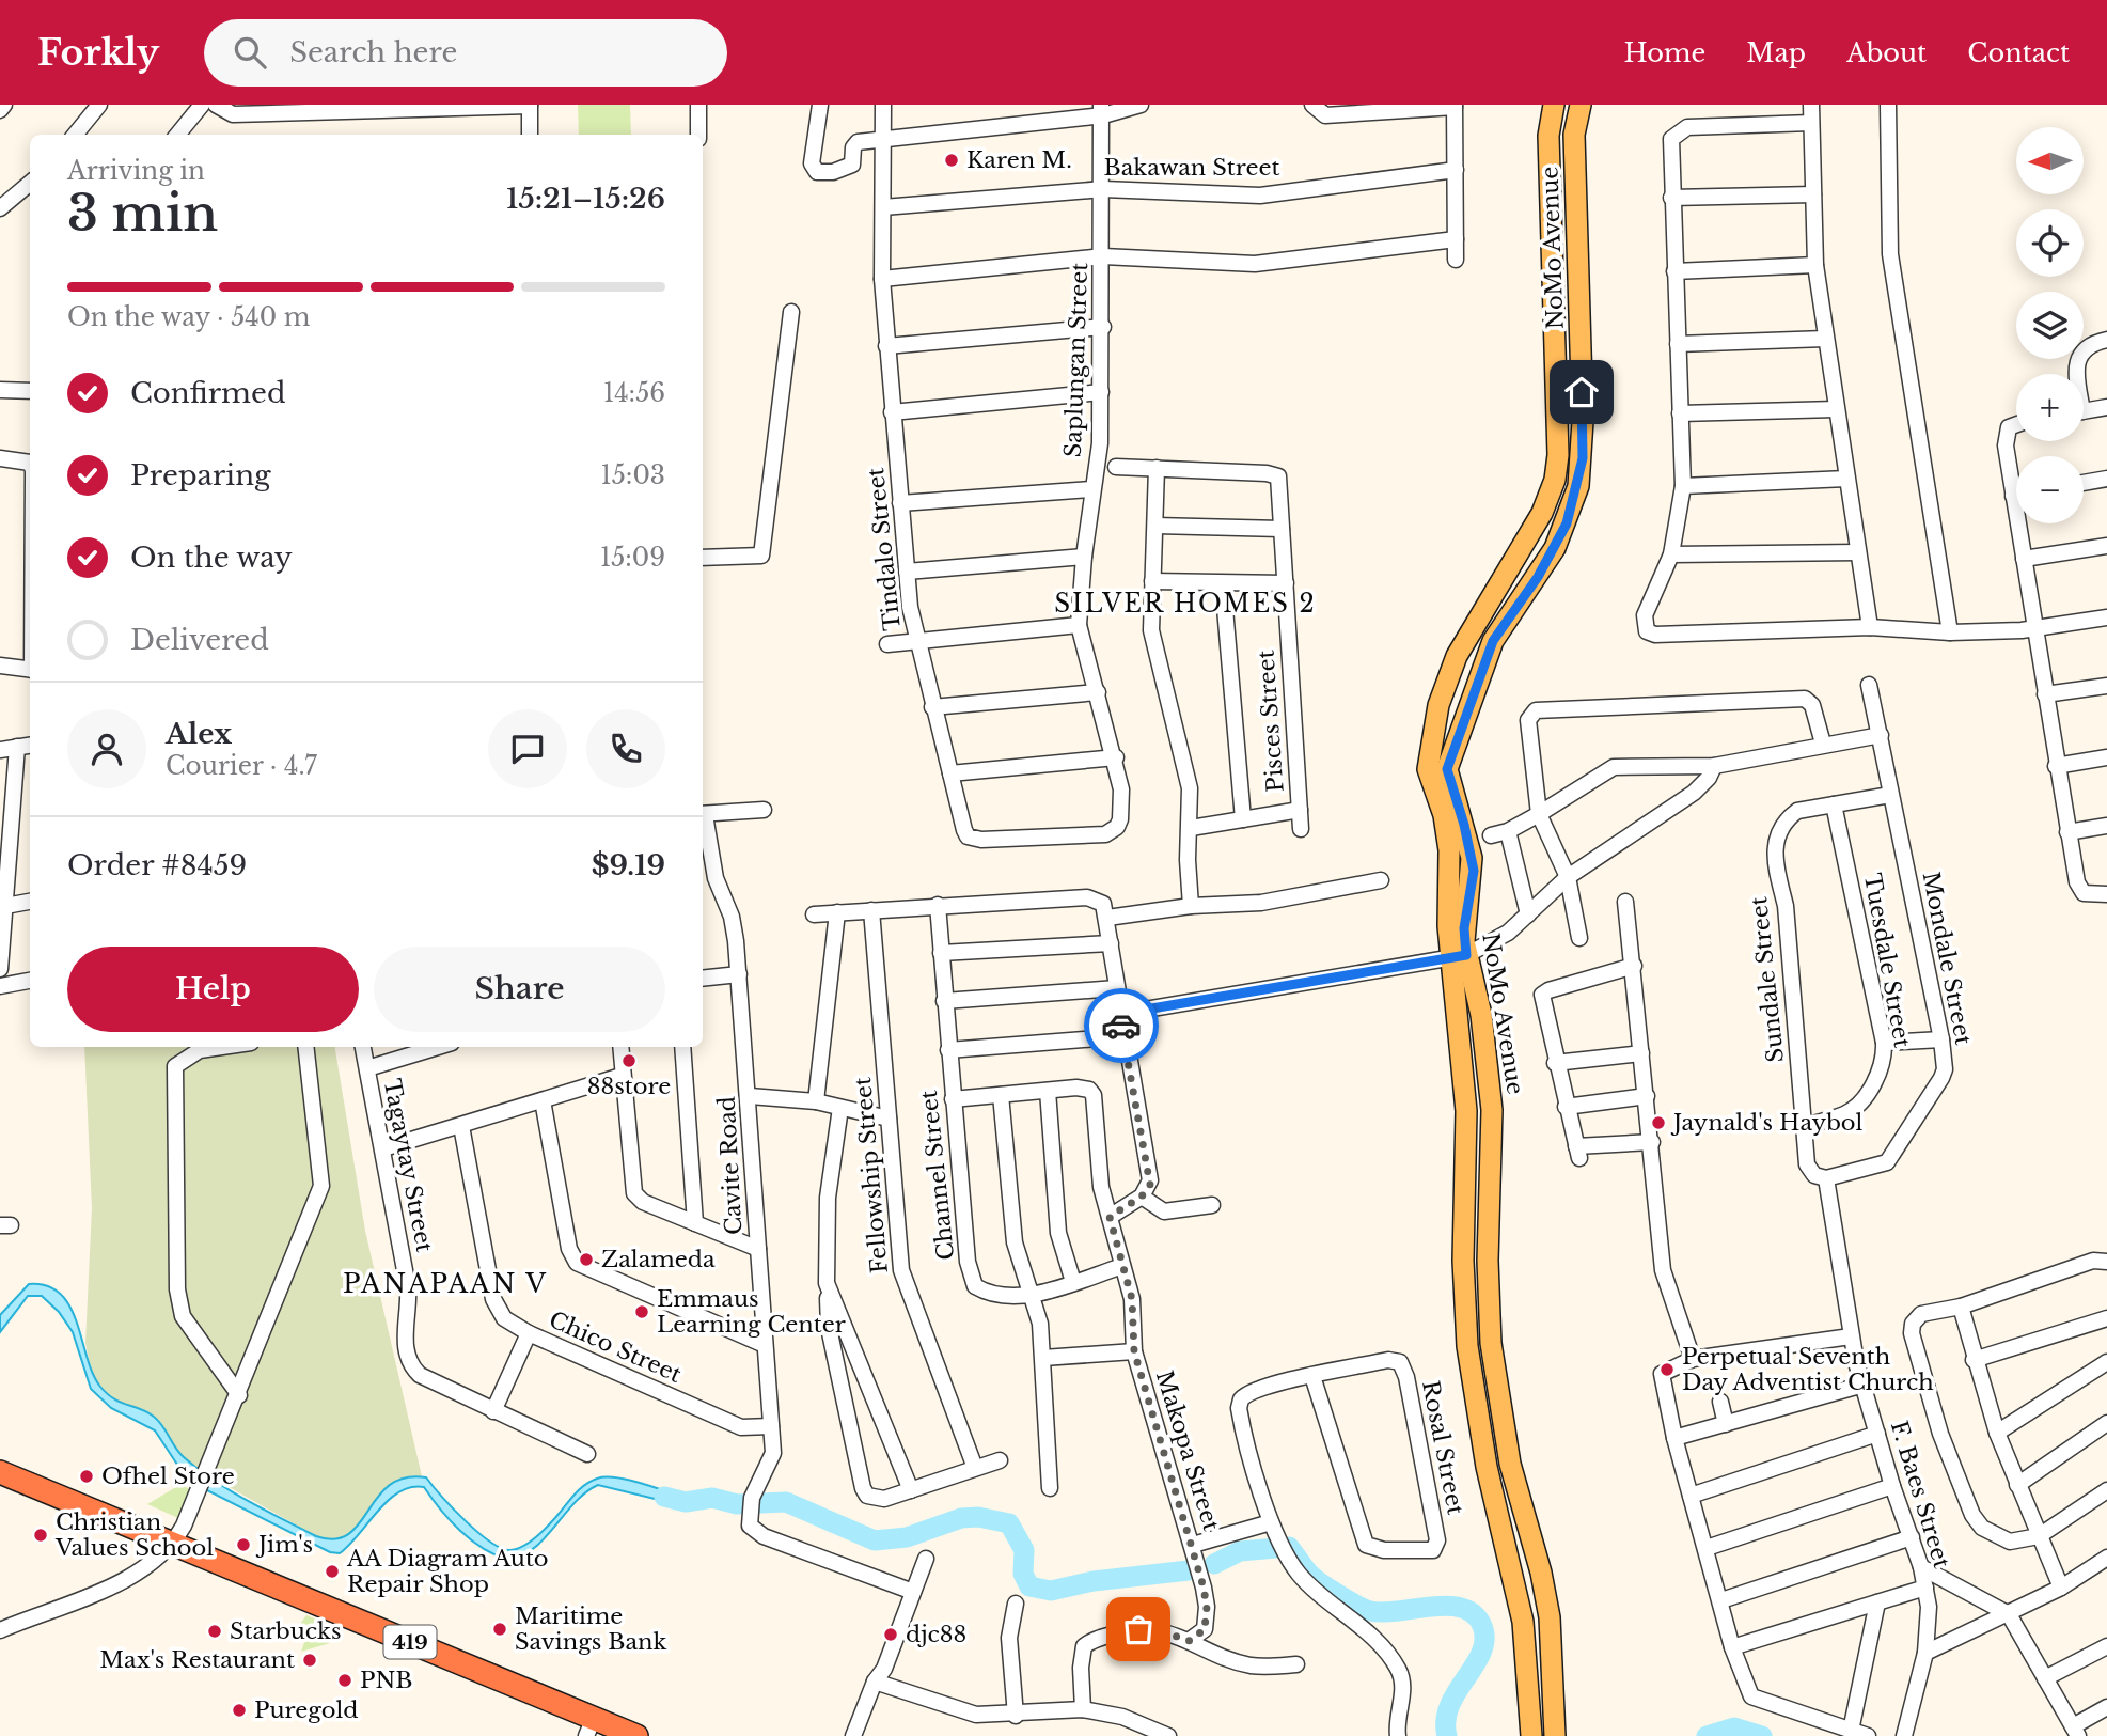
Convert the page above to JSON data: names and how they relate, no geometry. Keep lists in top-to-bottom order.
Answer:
{
  "streets": {
    "highway": ["419"],
    "main road": ["NoMo Avenue"],
    "street": [
      "Bakawan Street",
      "Saplungan Street",
      "Tindalo Street",
      "Pisces Street",
      "Mondale Street",
      "Tuesdale Street",
      "Sundale Street",
      "Tagaytay Street",
      "Cavite Road",
      "Fellowship Street",
      "Channel Street",
      "Chico Street",
      "Rosal Street",
      "Makopa Street",
      "F. Baes Street"
    ]
  },
  "crossings": [
    ["Bakawan Street", "Saplungan Street"],
    ["Bakawan Street", "Tindalo Street"],
    ["Saplungan Street", "Tindalo Street"],
    ["Mondale Street", "Sundale Street"],
    ["Mondale Street", "F. Baes Street"],
    ["Tuesdale Street", "Sundale Street"],
    ["Sundale Street", "F. Baes Street"],
    ["Cavite Road", "Chico Street"],
    ["Channel Street", "Makopa Street"]
  ],
  "districts": ["SILVER HOMES 2", "PANAPAAN V"],
  "places": [
    "Karen M.",
    "88store",
    "Jaynald's Haybol",
    "Zalameda",
    "Emmaus Learning Center",
    "Perpetual Seventh Day Adventist Church",
    "Ofhel Store",
    "Christian Values School",
    "Jim's",
    "AA Diagram Auto Repair Shop",
    "Maritime Savings Bank",
    "Starbucks",
    "djc88",
    "Max's Restaurant",
    "PNB",
    "Puregold"
  ],
  "north": "left",
  "page": {
    "header": "Forkly",
    "search": "Search here",
    "nav": [
      "Home",
      "Map",
      "About",
      "Contact"
    ],
    "map_buttons": ["+", "−"],
    "heading": ["3 min", "Arriving in", "15:21–15:26"],
    "panel": [
      "Alex",
      "Courier · 4.7",
      "Order #8459",
      "$9.19"
    ],
    "bar": "On the way · 540 m",
    "list": [
      ["Confirmed", "14:56"],
      ["Preparing", "15:03"],
      ["On the way", "15:09"],
      "Delivered"
    ],
    "buttons": ["Help", "Share"]
  }
}
